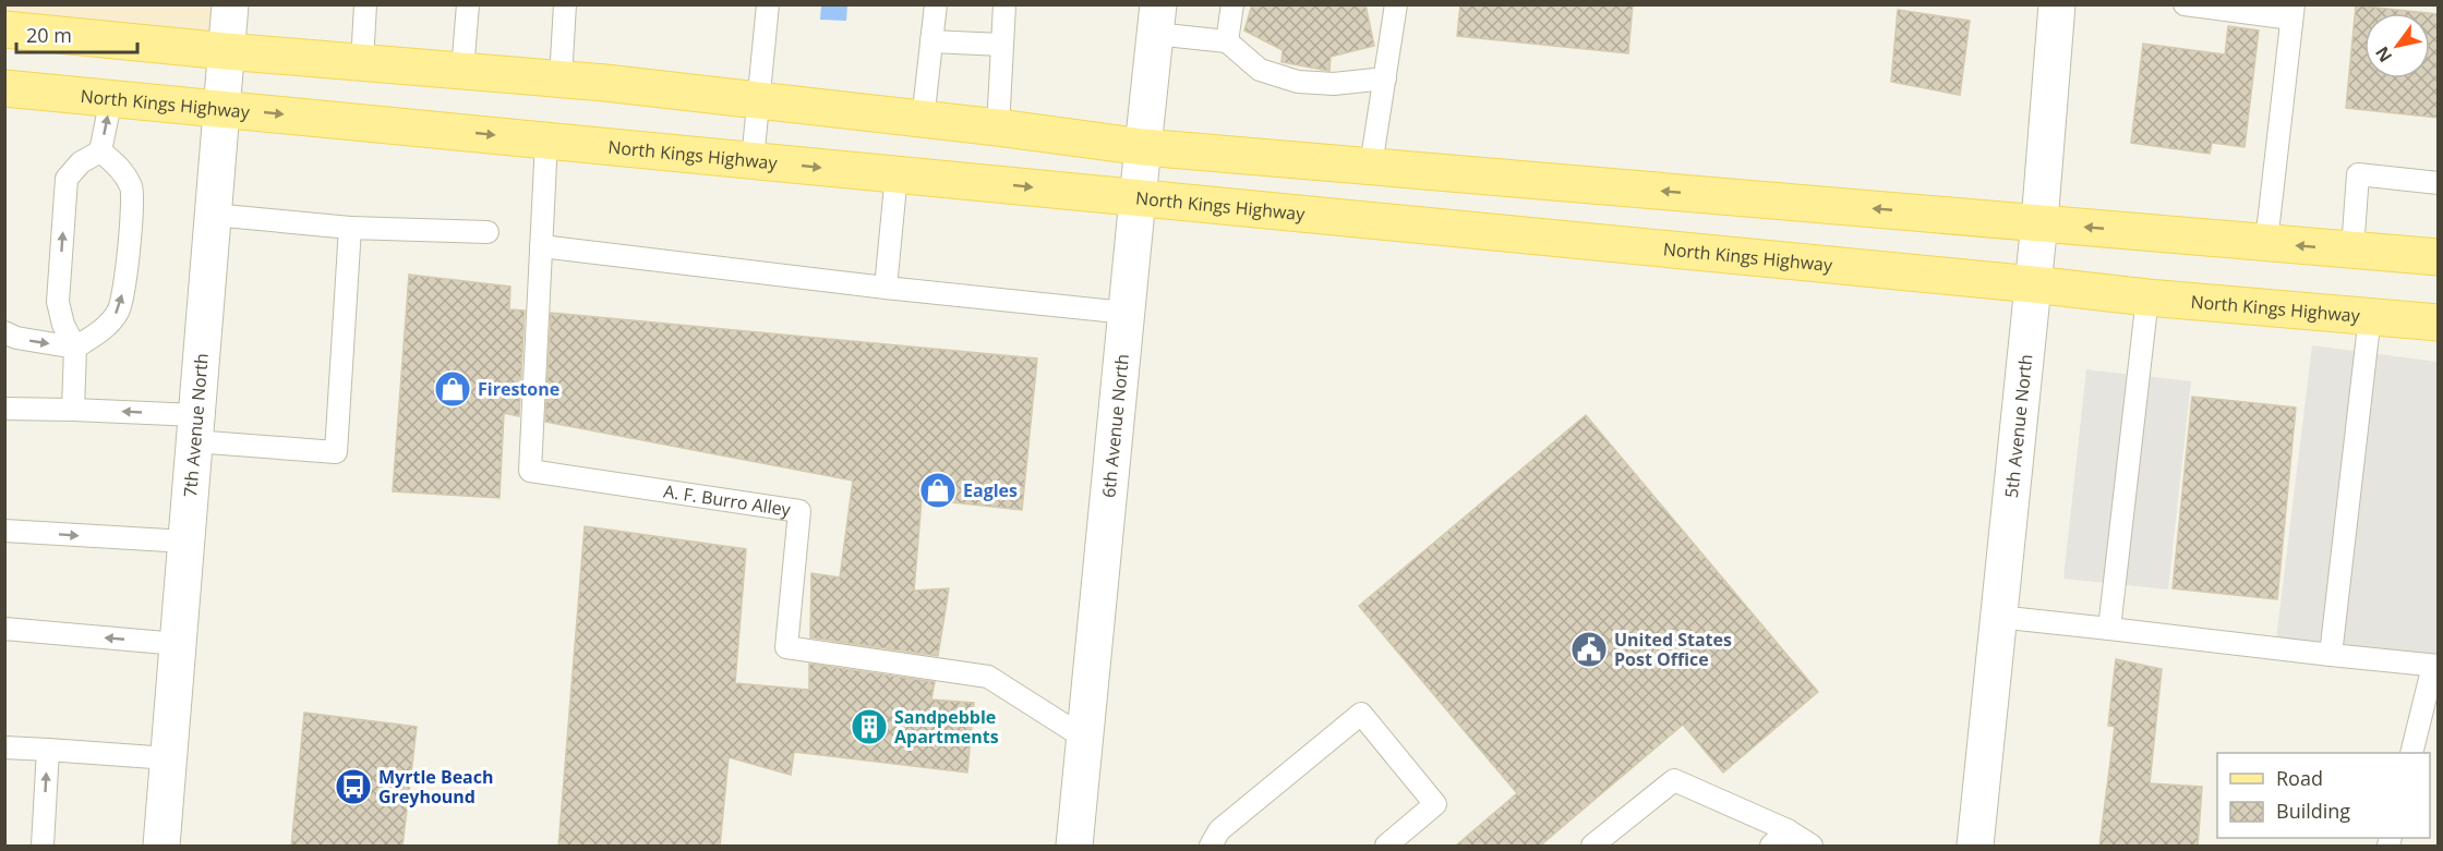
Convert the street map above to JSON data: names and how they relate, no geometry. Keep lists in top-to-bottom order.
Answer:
{
  "streets": {
    "main road": ["North Kings Highway"],
    "street": ["7th Avenue North", "6th Avenue North", "5th Avenue North"],
    "lane": ["A. F. Burro Alley"]
  },
  "crossings": [
    ["North Kings Highway", "7th Avenue North"],
    ["North Kings Highway", "6th Avenue North"],
    ["North Kings Highway", "5th Avenue North"],
    ["North Kings Highway", "A. F. Burro Alley"],
    ["6th Avenue North", "A. F. Burro Alley"]
  ],
  "places": {
    "shop": ["Firestone", "Eagles"],
    "public building": ["United States Post Office"],
    "building": ["Sandpebble Apartments"],
    "bus stop": ["Myrtle Beach Greyhound"]
  },
  "legend": ["Road", "Building"],
  "scale_bar": "20 m",
  "north": "bottom left"
}
